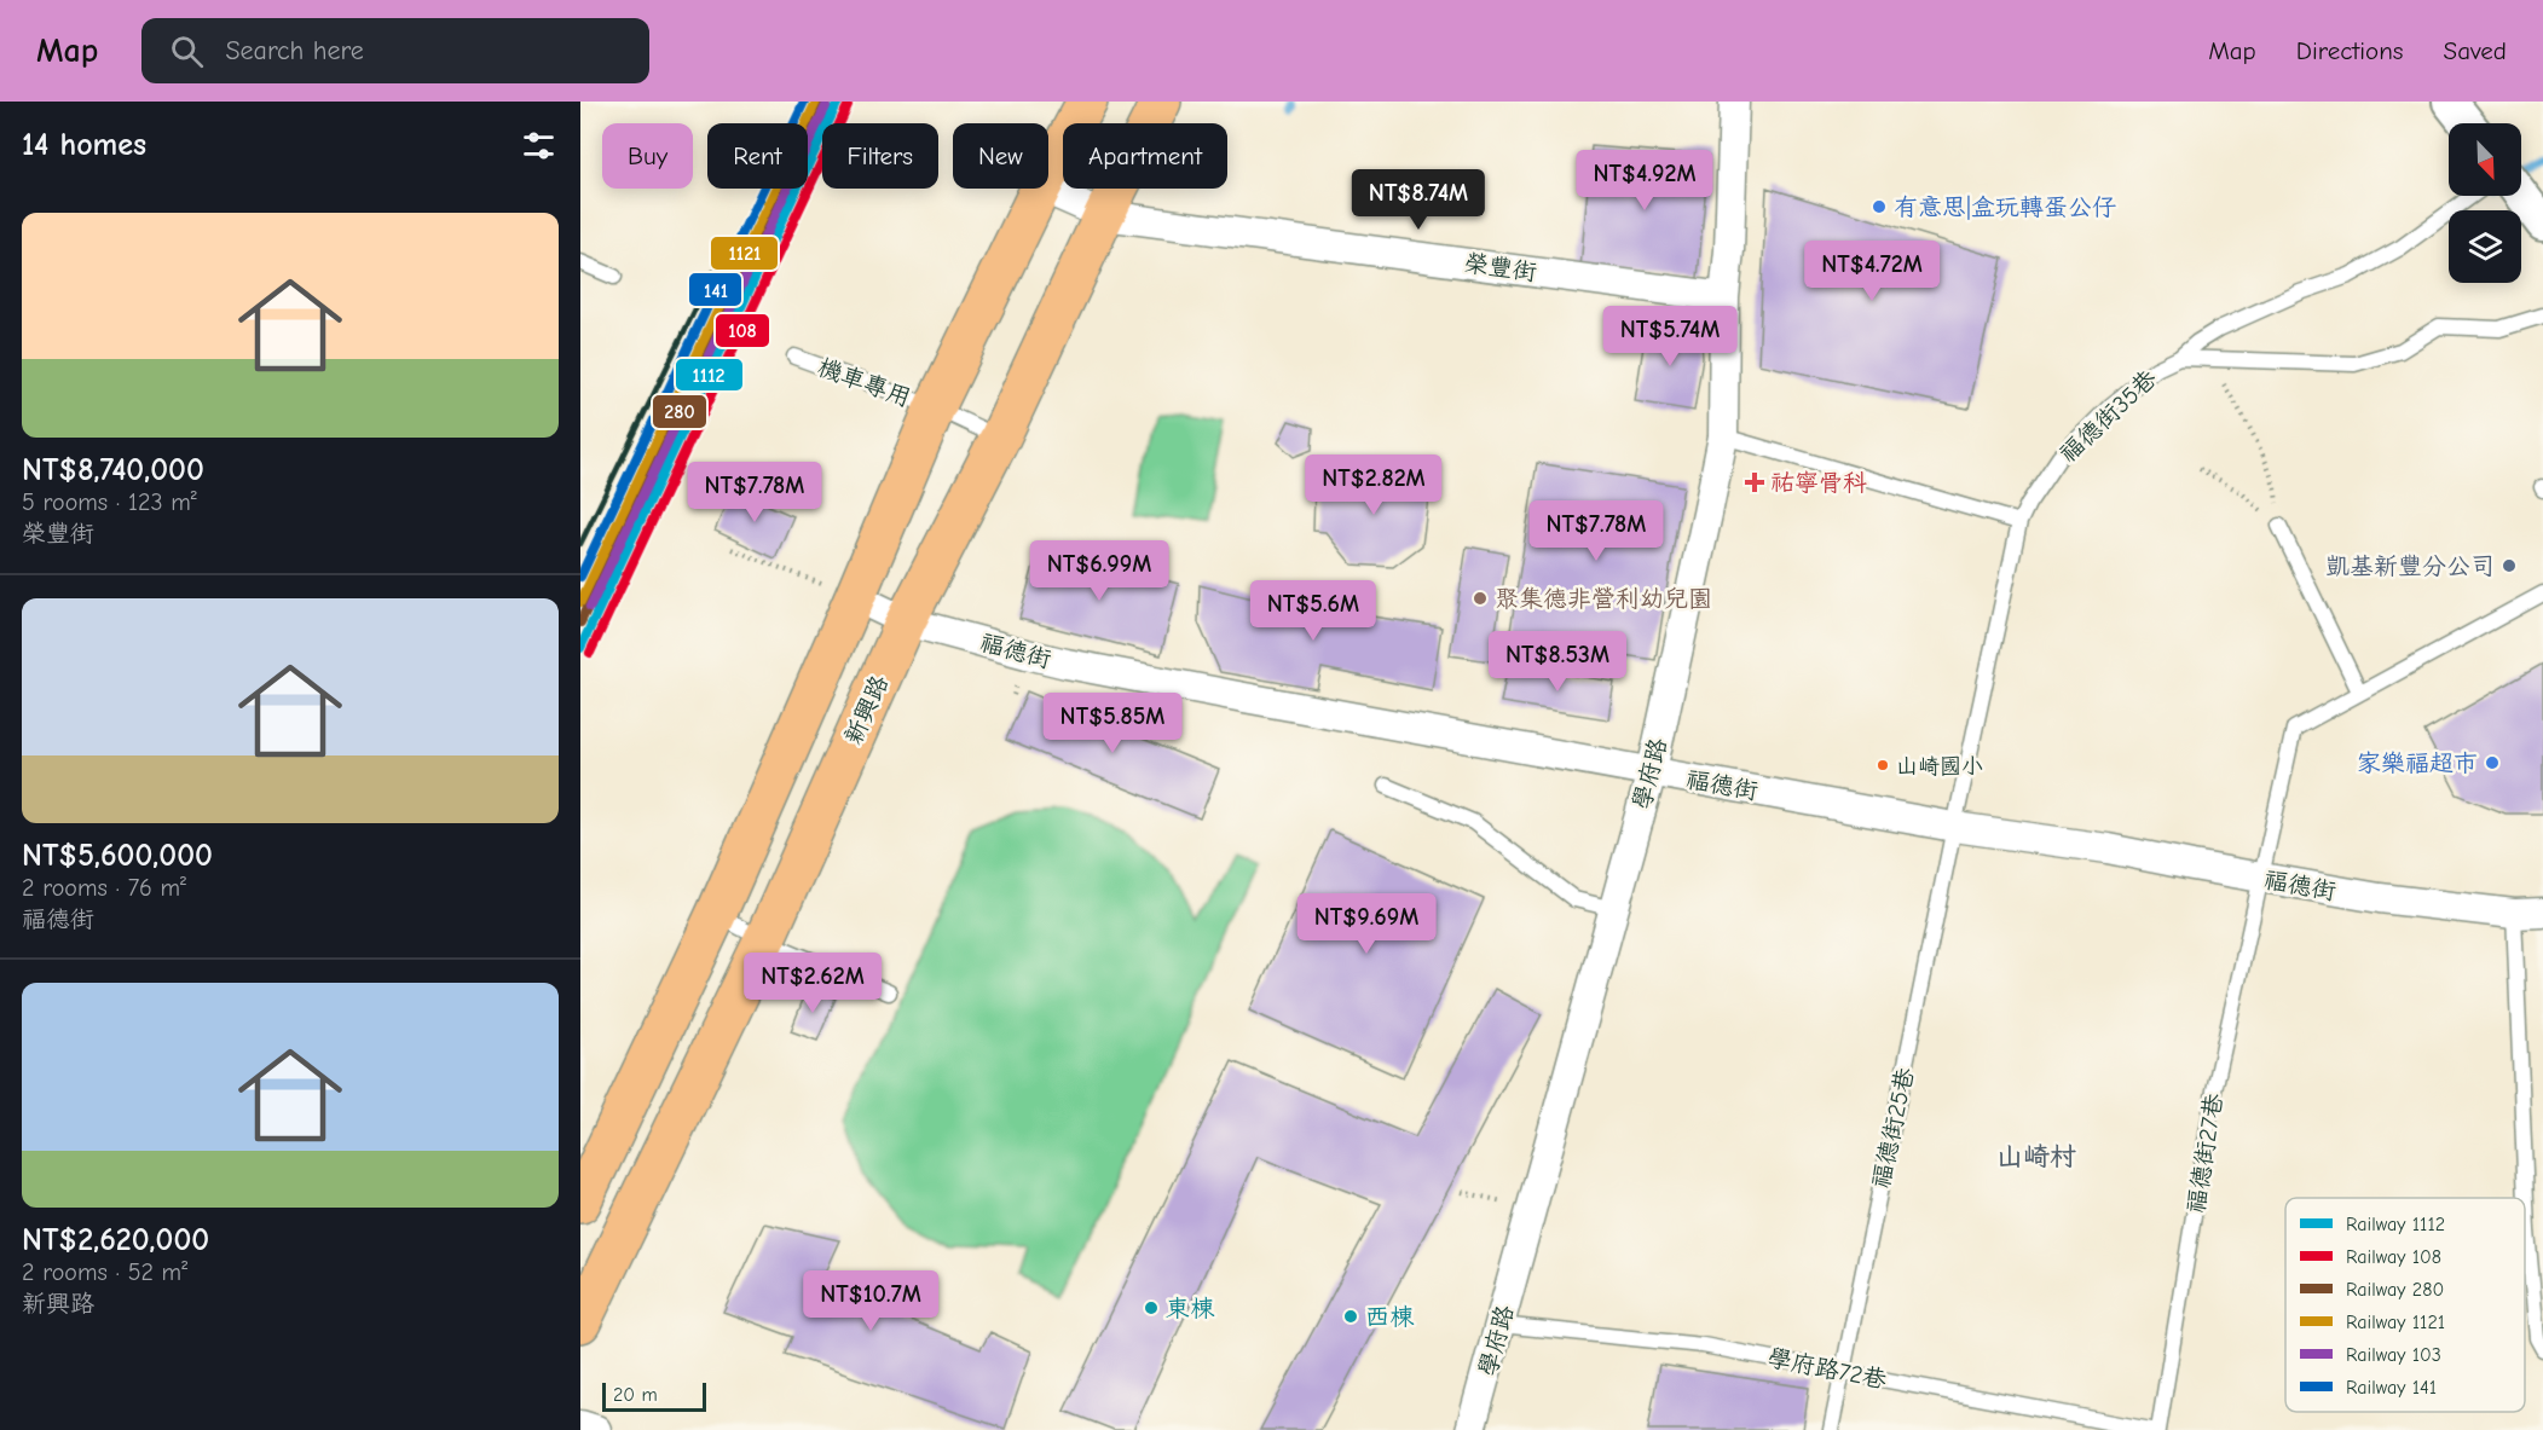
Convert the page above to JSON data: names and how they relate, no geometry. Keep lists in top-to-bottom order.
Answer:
{
  "streets": {
    "main road": ["新興路"],
    "street": ["榮豐街", "福德街", "學府路"],
    "lane": [
      "機車專用",
      "福德街35巷",
      "福德街25巷",
      "福德街27巷",
      "學府路72巷"
    ]
  },
  "crossings": [
    ["榮豐街", "新興路"],
    ["榮豐街", "學府路"],
    ["機車專用", "新興路"],
    ["福德街35巷", "福德街"],
    ["福德街35巷", "福德街25巷"],
    ["福德街", "新興路"],
    ["福德街", "學府路"],
    ["福德街", "福德街25巷"],
    ["福德街", "福德街27巷"],
    ["學府路", "學府路72巷"],
    ["福德街25巷", "學府路72巷"]
  ],
  "districts": ["山崎村"],
  "places": {
    "other": [
      "有意思|盒玩轉蛋公仔",
      "凱基新豐分公司",
      "聚集德非營利幼兒園",
      "家樂福超市",
      "山崎國小",
      "東棟",
      "西棟"
    ],
    "health": ["祐寧骨科"]
  },
  "lines": [
    "rail line 1112",
    "rail line 280",
    "rail line 1121",
    "rail line 141",
    "rail line 108",
    "rail line 103"
  ],
  "legend": [
    "Railway 1112",
    "Railway 108",
    "Railway 280",
    "Railway 1121",
    "Railway 103",
    "Railway 141"
  ],
  "scale_bar": "20 m",
  "north": "bottom right",
  "page": {
    "header": "Map",
    "search": "Search here",
    "nav": ["Map", "Directions", "Saved"],
    "heading": "14 homes",
    "chip": [
      "Buy",
      "Rent",
      "Filters",
      "New",
      "Apartment"
    ],
    "price": [
      "NT$4.92M",
      "NT$8.74M",
      "NT$4.72M",
      "NT$5.74M",
      "NT$2.82M",
      "NT$7.78M",
      "NT$7.78M",
      "NT$6.99M",
      "NT$5.6M",
      "NT$8.53M",
      "NT$5.85M",
      "NT$9.69M",
      "NT$2.62M",
      "NT$10.7M"
    ],
    "list": [
      {
        "name": "NT$8,740,000",
        "note": "5 rooms · 123 m² · 榮豐街"
      },
      {
        "name": "NT$5,600,000",
        "note": "2 rooms · 76 m² · 福德街"
      },
      {
        "name": "NT$2,620,000",
        "note": "2 rooms · 52 m² · 新興路"
      }
    ],
    "scale": "20 m"
  }
}
